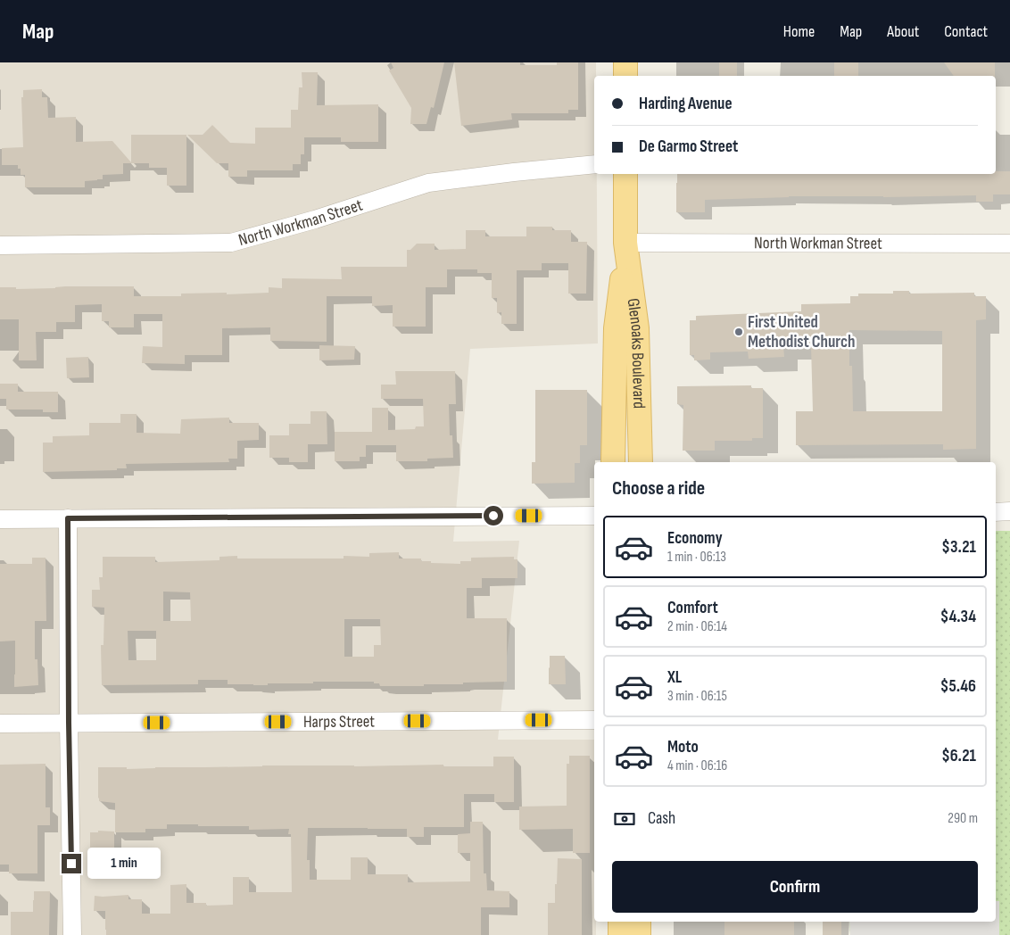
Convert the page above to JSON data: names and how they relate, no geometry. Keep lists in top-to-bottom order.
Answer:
{
  "streets": {
    "main road": ["Glenoaks Boulevard"],
    "street": ["North Workman Street", "Harps Street"]
  },
  "crossings": [
    ["North Workman Street", "Glenoaks Boulevard"]
  ],
  "places": ["First United Methodist Church"],
  "page": {
    "header": "Map",
    "nav": [
      "Home",
      "Map",
      "About",
      "Contact"
    ],
    "banner": ["Harding Avenue", "De Garmo Street"],
    "heading": "Choose a ride",
    "list": [
      {
        "name": "Economy",
        "note": "1 min · 06:13",
        "value": "$3.21"
      },
      {
        "name": "Comfort",
        "note": "2 min · 06:14",
        "value": "$4.34"
      },
      {
        "name": "XL",
        "note": "3 min · 06:15",
        "value": "$5.46"
      },
      {
        "name": "Moto",
        "note": "4 min · 06:16",
        "value": "$6.21"
      }
    ],
    "pay": ["Cash", "290 m"],
    "bubble": "1 min",
    "buttons": "Confirm"
  }
}
